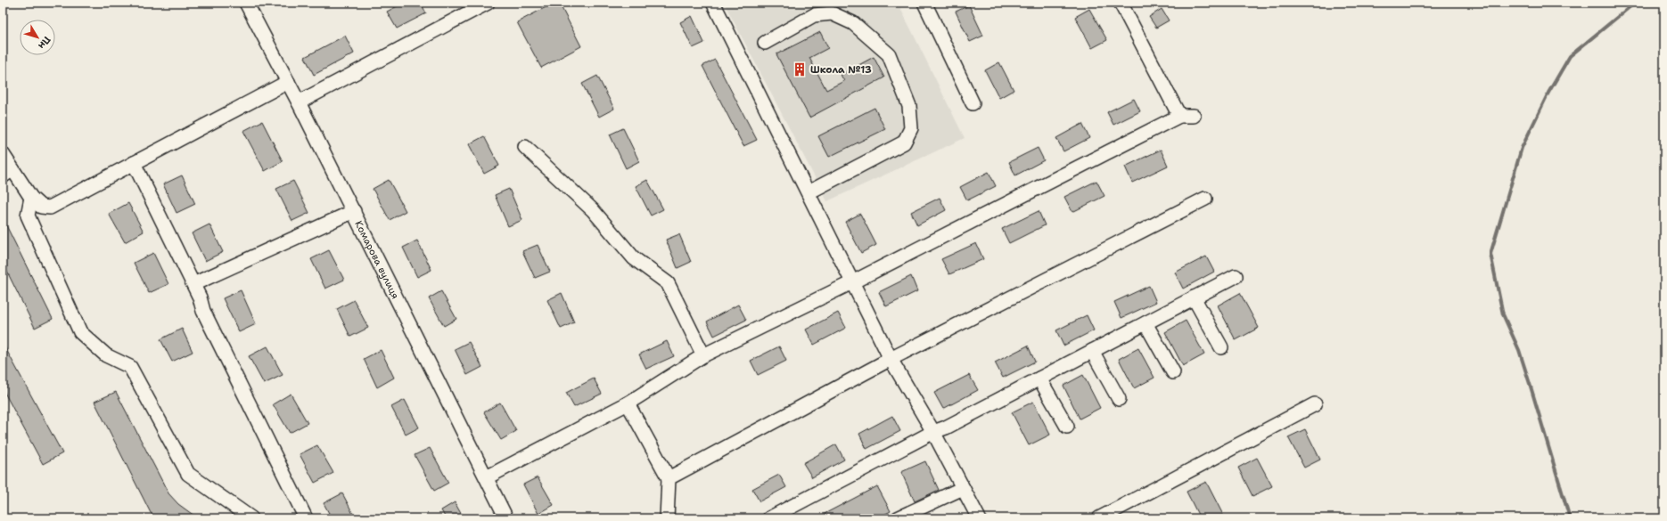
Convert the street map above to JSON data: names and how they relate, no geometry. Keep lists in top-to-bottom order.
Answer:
{
  "streets": {
    "street": ["Комарова вулиця"]
  },
  "places": {
    "building": ["Школа №13"]
  },
  "north": "bottom right"
}
